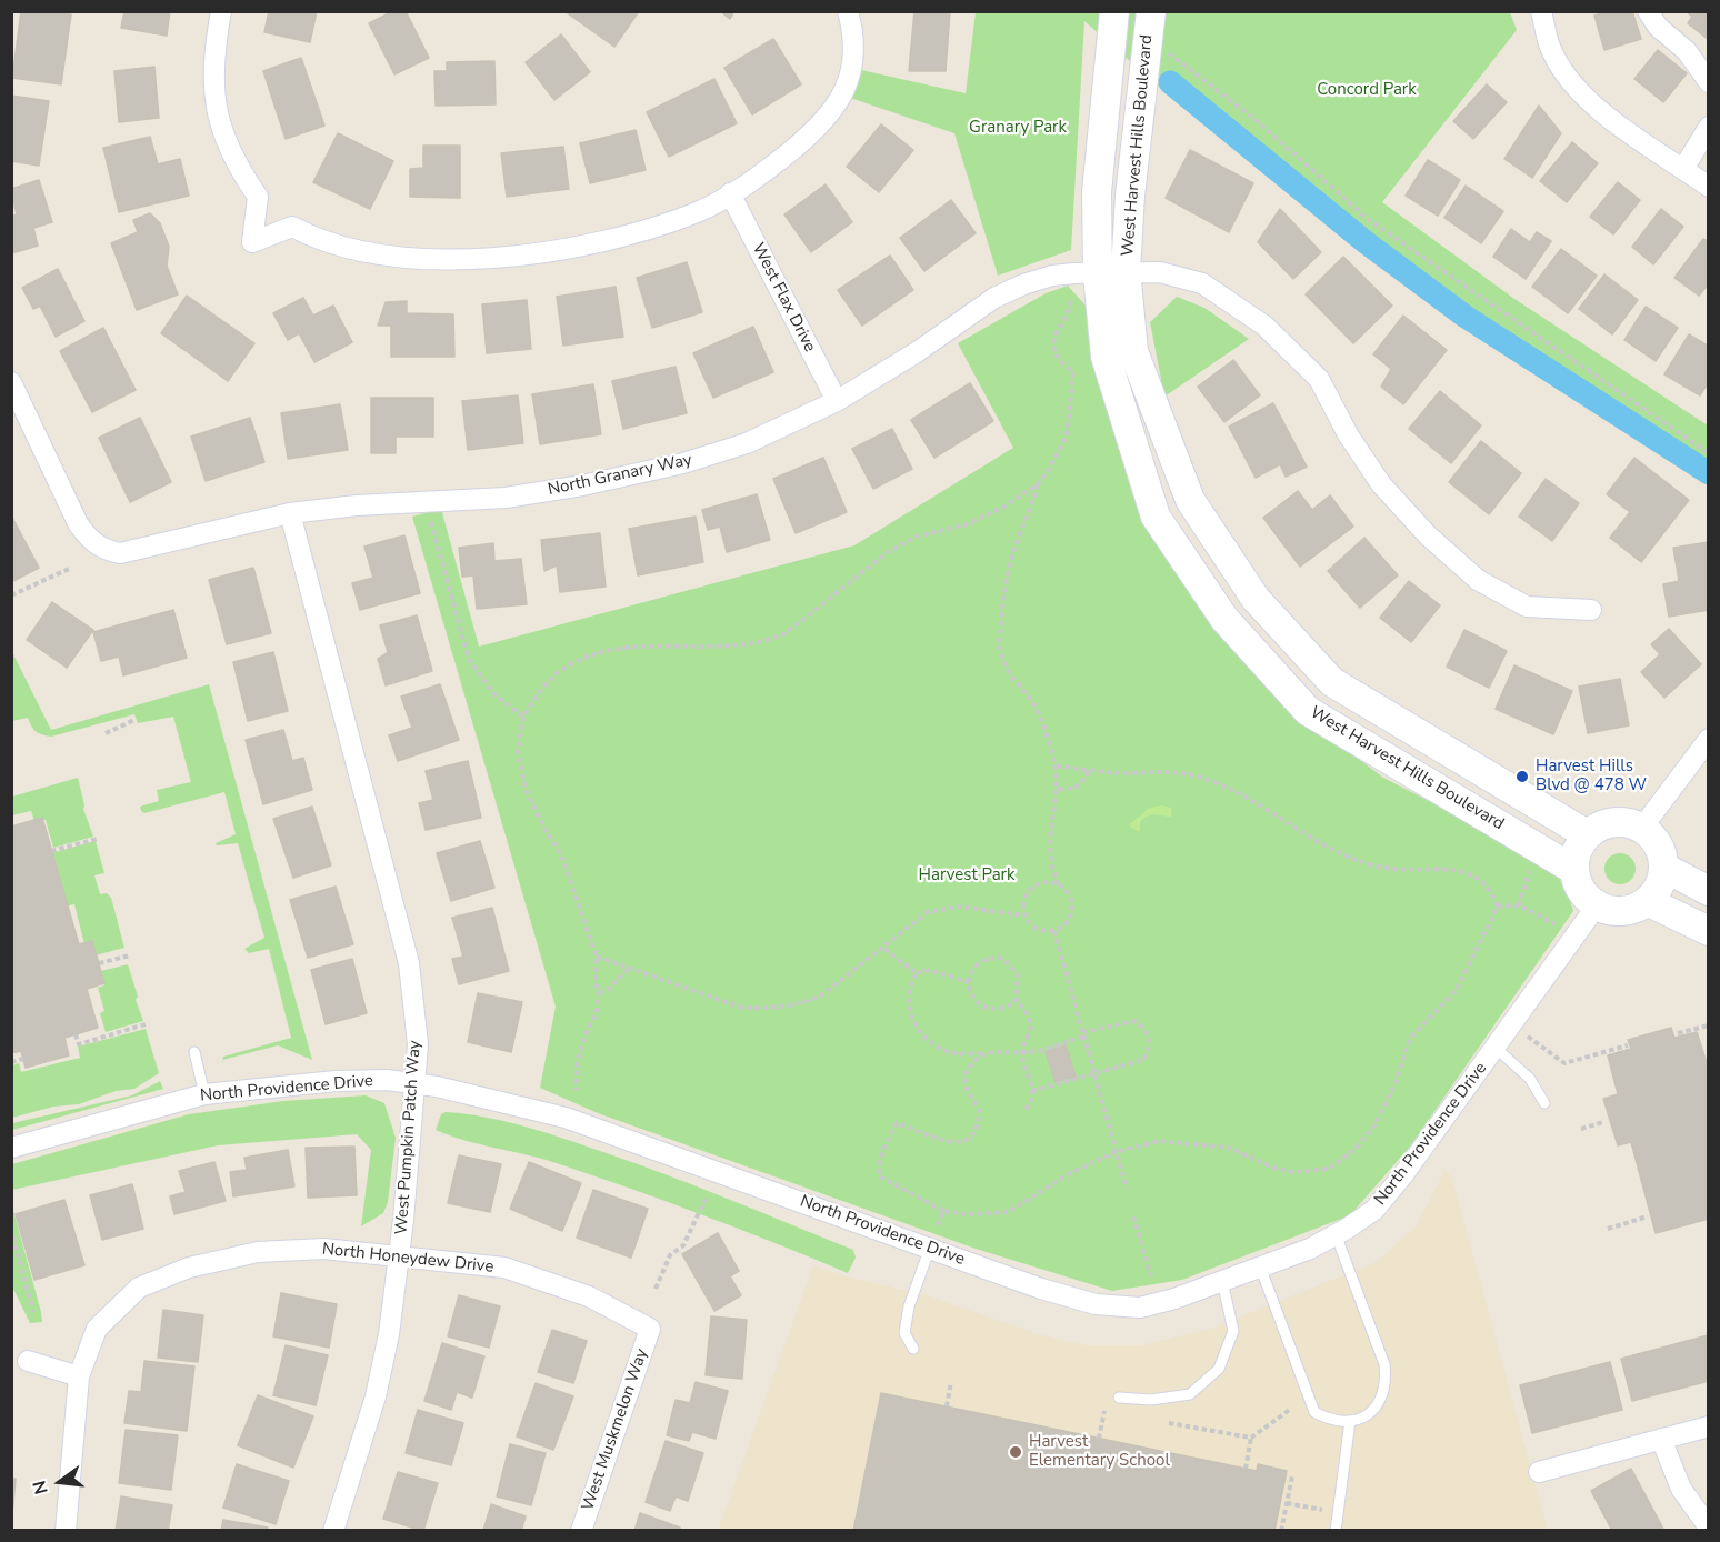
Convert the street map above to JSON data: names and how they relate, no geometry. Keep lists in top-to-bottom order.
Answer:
{
  "streets": {
    "street": [
      "West Harvest Hills Boulevard",
      "West Flax Drive",
      "North Granary Way",
      "North Providence Drive",
      "West Pumpkin Patch Way",
      "North Honeydew Drive",
      "West Muskmelon Way"
    ]
  },
  "crossings": [
    ["West Harvest Hills Boulevard", "North Granary Way"],
    ["West Harvest Hills Boulevard", "North Providence Drive"],
    ["West Flax Drive", "North Granary Way"],
    ["North Granary Way", "West Pumpkin Patch Way"],
    ["North Providence Drive", "West Pumpkin Patch Way"],
    ["West Pumpkin Patch Way", "North Honeydew Drive"],
    ["North Honeydew Drive", "West Muskmelon Way"]
  ],
  "parks": ["Concord Park", "Granary Park", "Harvest Park"],
  "places": ["Harvest Hills Blvd @ 478 W", "Harvest Elementary School"],
  "north": "left"
}
